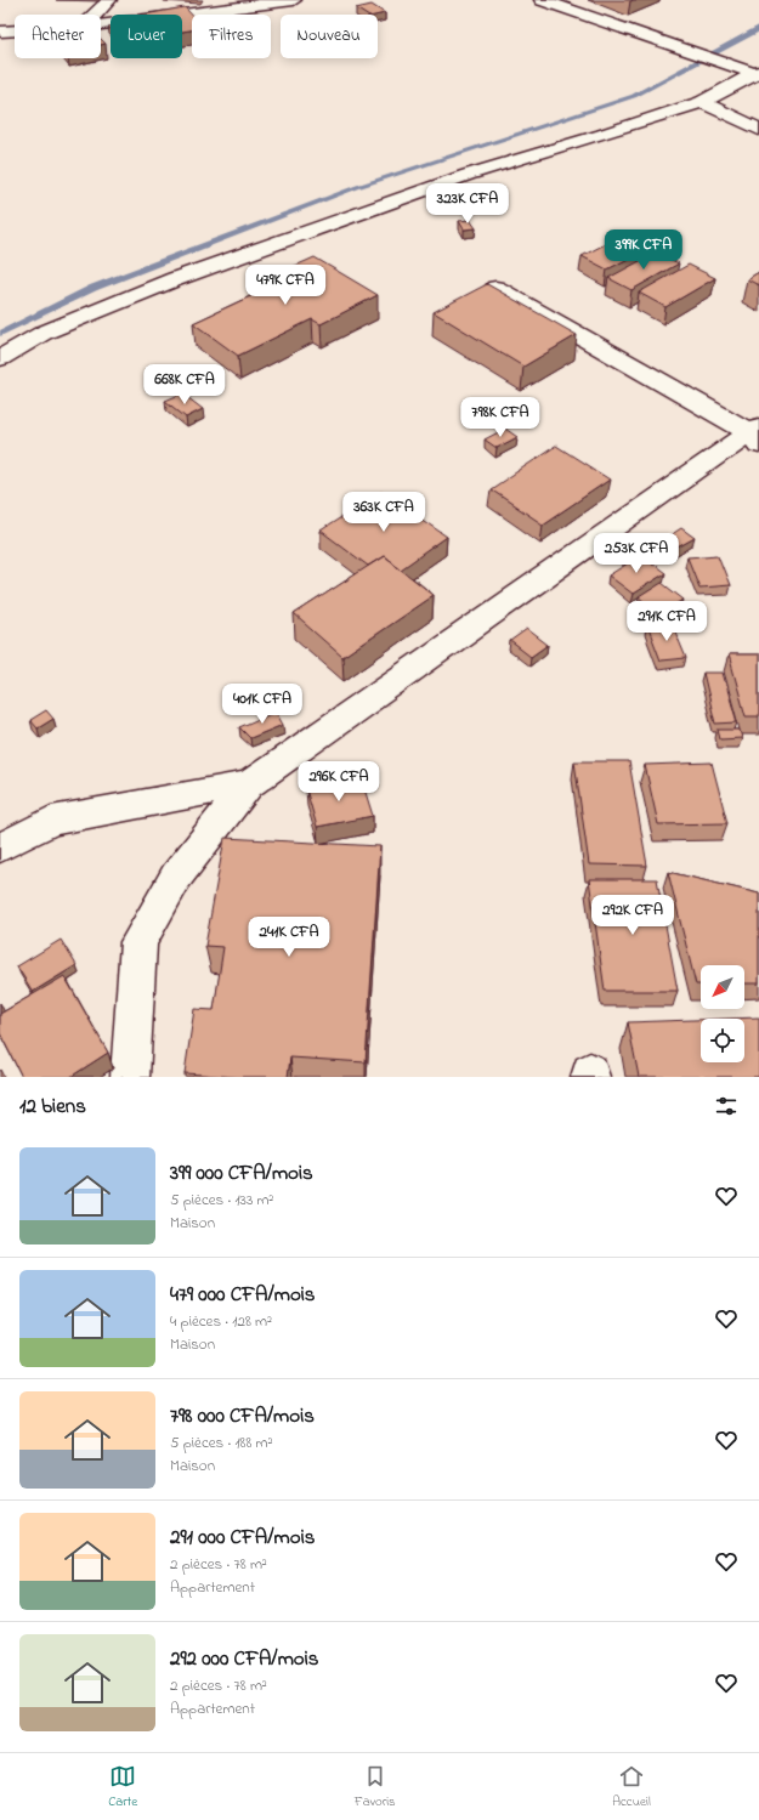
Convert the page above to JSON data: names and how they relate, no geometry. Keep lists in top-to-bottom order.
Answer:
{
  "north": "bottom left",
  "page": {
    "chip": [
      "Acheter",
      "Louer",
      "Filtres",
      "Nouveau"
    ],
    "price": [
      "323K CFA",
      "399K CFA",
      "479K CFA",
      "668K CFA",
      "798K CFA",
      "363K CFA",
      "253K CFA",
      "291K CFA",
      "401K CFA",
      "296K CFA",
      "292K CFA",
      "241K CFA"
    ],
    "heading": "12 biens",
    "list": [
      {
        "name": "399 000 CFA/mois",
        "note": "5 pièces · 133 m² · Maison"
      },
      {
        "name": "479 000 CFA/mois",
        "note": "4 pièces · 128 m² · Maison"
      },
      {
        "name": "798 000 CFA/mois",
        "note": "5 pièces · 188 m² · Maison"
      },
      {
        "name": "291 000 CFA/mois",
        "note": "2 pièces · 78 m² · Appartement"
      },
      {
        "name": "292 000 CFA/mois",
        "note": "2 pièces · 78 m² · Appartement"
      }
    ],
    "tabs": ["Carte", "Favoris", "Accueil"]
  }
}
